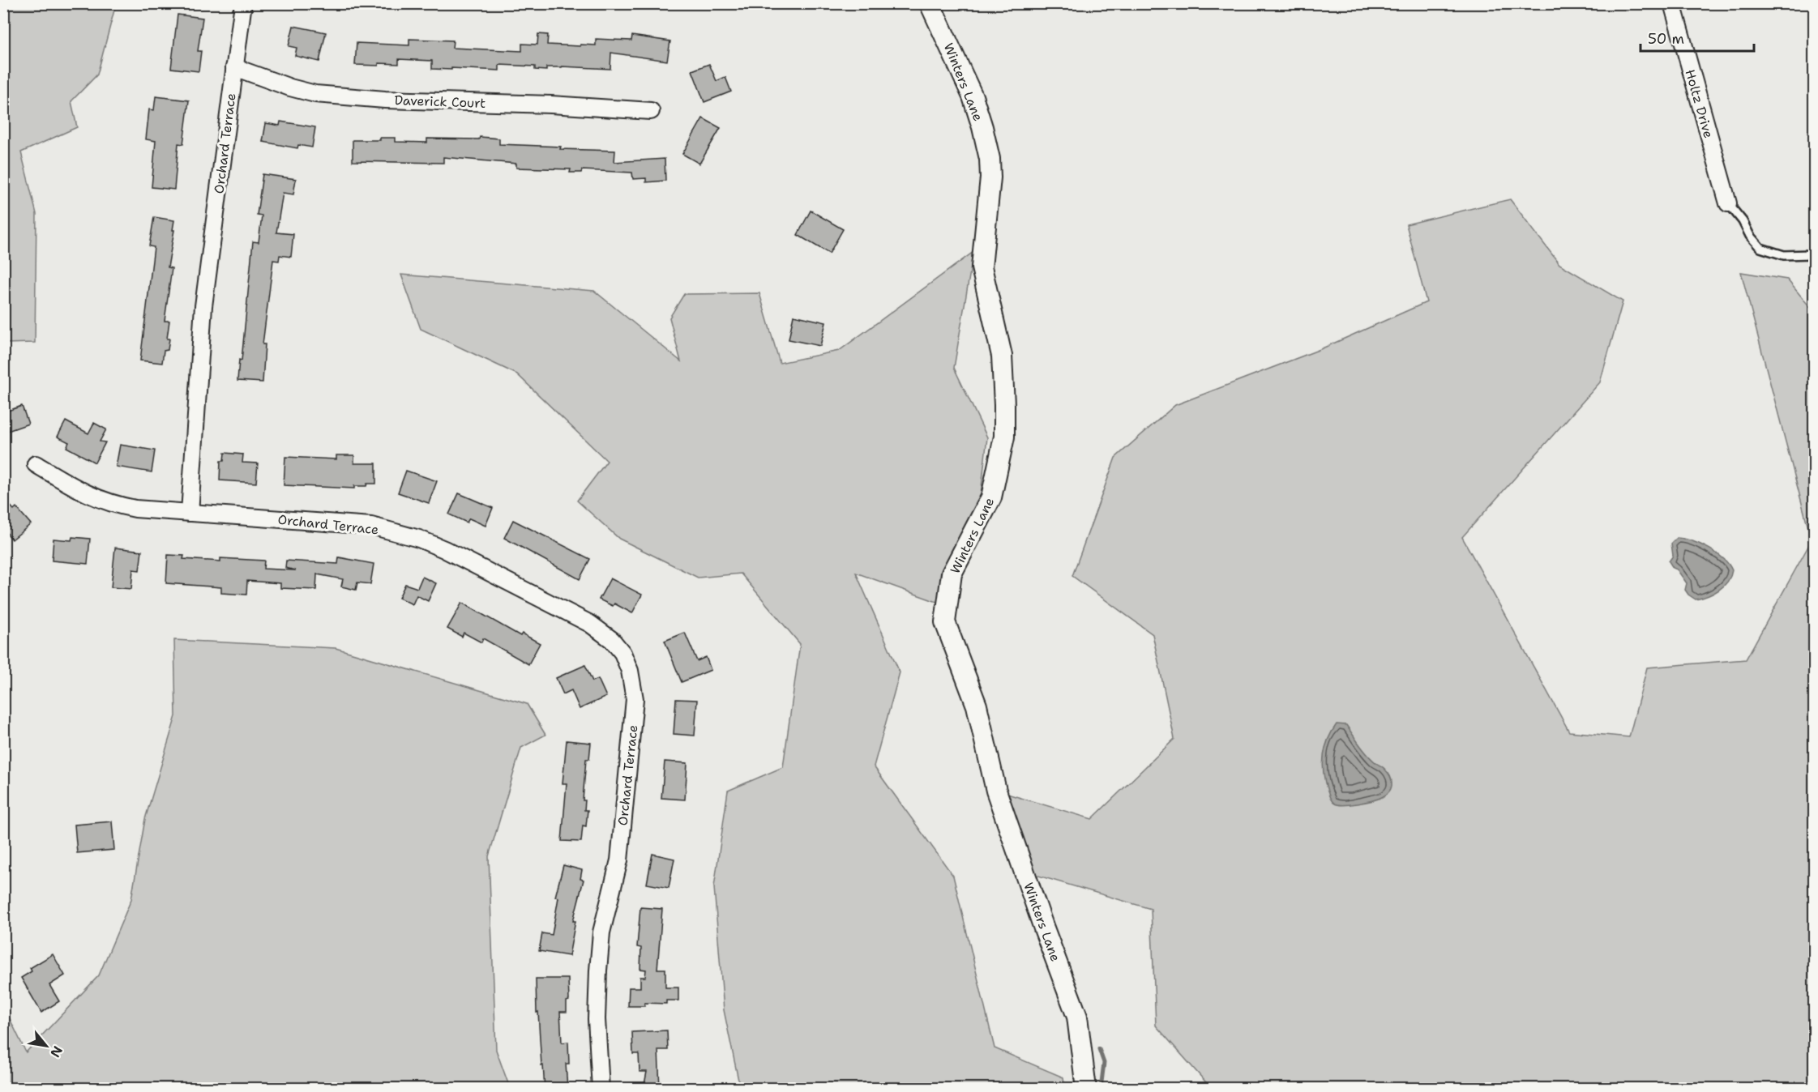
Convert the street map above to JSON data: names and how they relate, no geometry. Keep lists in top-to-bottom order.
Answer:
{
  "streets": {
    "street": [
      "Winters Lane",
      "Daverick Court",
      "Holtz Drive",
      "Orchard Terrace"
    ]
  },
  "crossings": [
    ["Daverick Court", "Orchard Terrace"]
  ],
  "scale_bar": "50 m",
  "north": "bottom right"
}
